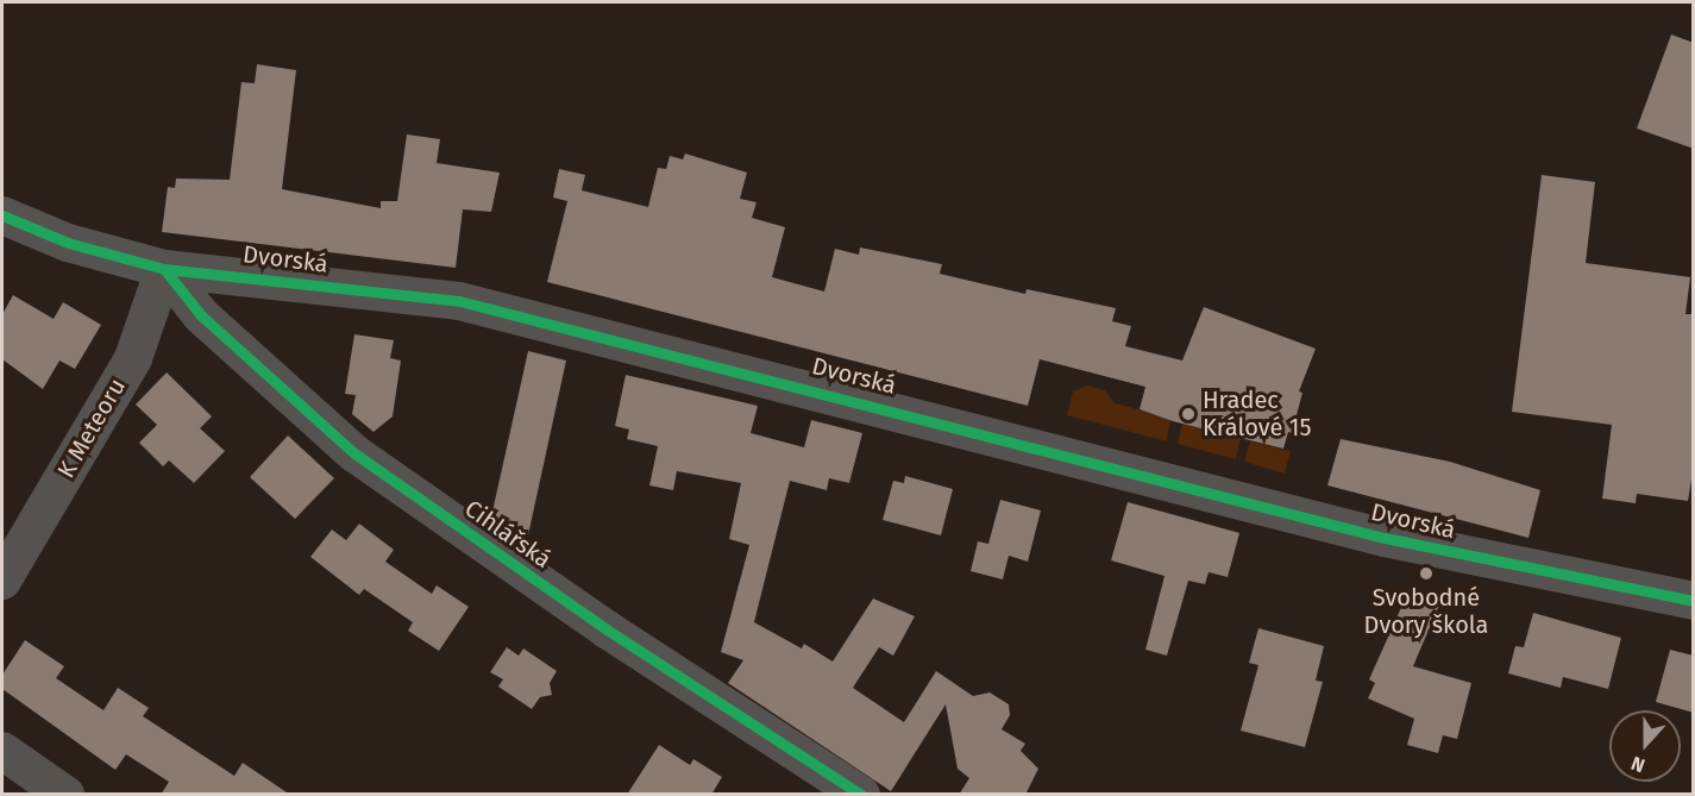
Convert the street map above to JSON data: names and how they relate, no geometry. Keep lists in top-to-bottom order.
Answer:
{
  "streets": {
    "street": ["Dvorská", "K Meteoru", "Cihlářská"]
  },
  "crossings": [
    ["Dvorská", "K Meteoru"],
    ["Dvorská", "Cihlářská"],
    ["K Meteoru", "Cihlářská"]
  ],
  "places": ["Hradec Králové 15", "Svobodné Dvory škola"],
  "north": "bottom"
}
